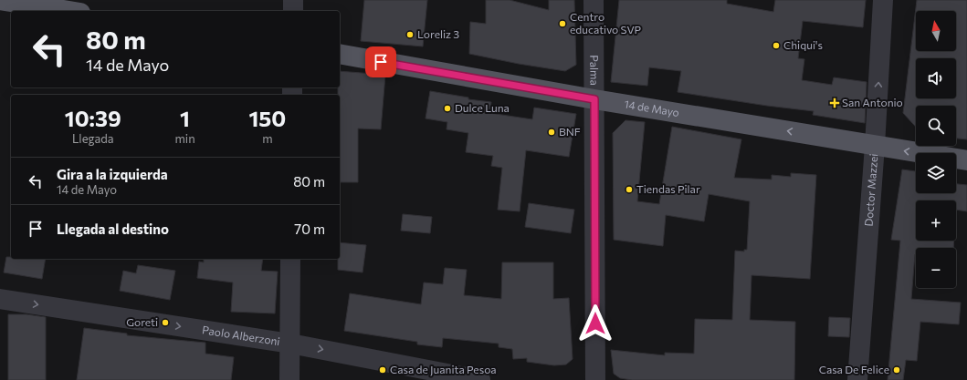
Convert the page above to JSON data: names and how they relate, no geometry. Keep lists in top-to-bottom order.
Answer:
{
  "streets": {
    "main road": ["14 de Mayo"],
    "street": ["Palma", "Doctor Mazzei", "Paolo Alberzoni"]
  },
  "crossings": [
    ["Palma", "14 de Mayo"],
    ["14 de Mayo", "Doctor Mazzei"]
  ],
  "one_way": ["14 de Mayo", "Doctor Mazzei", "Paolo Alberzoni"],
  "places": {
    "other": [
      "Centro educativo SVP",
      "Loreliz 3",
      "Chiqui's",
      "Dulce Luna",
      "BNF",
      "Tiendas Pilar",
      "Goreti",
      "Casa de Juanita Pesoa",
      "Casa De Felice"
    ],
    "health": ["San Antonio"]
  },
  "north": "top",
  "page": {
    "map_buttons": ["+", "−"],
    "turn": ["80 m", "14 de Mayo"],
    "eta": [
      "10:39",
      "Llegada",
      "1",
      "min",
      "150",
      "m"
    ],
    "list": [
      {
        "name": "Gira a la izquierda",
        "note": "14 de Mayo",
        "value": "80 m"
      },
      {
        "name": "Llegada al destino",
        "value": "70 m"
      }
    ]
  }
}
